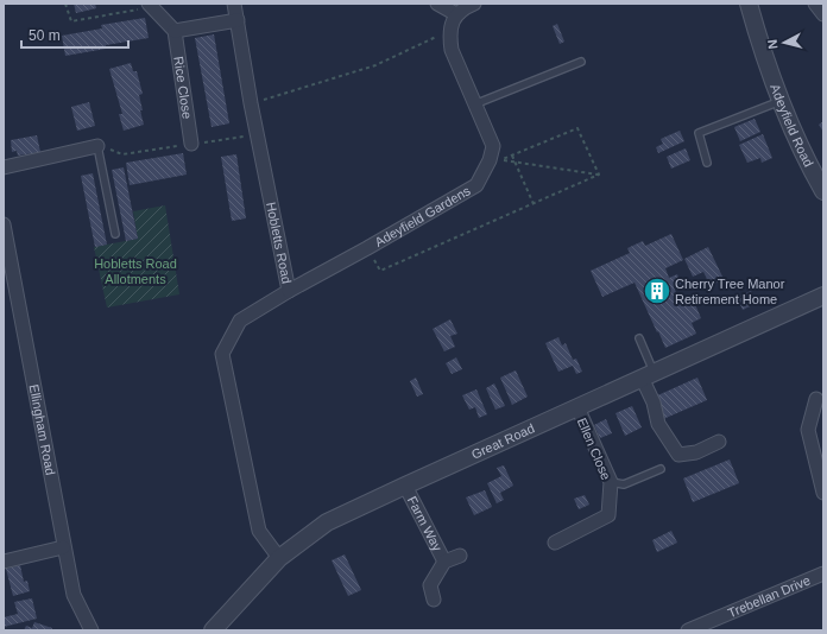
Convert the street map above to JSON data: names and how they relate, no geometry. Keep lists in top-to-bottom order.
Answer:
{
  "streets": {
    "street": [
      "Rice Close",
      "Adeyfield Road",
      "Adeyfield Gardens",
      "Hobletts Road",
      "Ellingham Road",
      "Great Road",
      "Ellen Close",
      "Farm Way",
      "Trebellan Drive"
    ]
  },
  "crossings": [
    ["Adeyfield Gardens", "Hobletts Road"],
    ["Hobletts Road", "Great Road"],
    ["Great Road", "Ellen Close"],
    ["Great Road", "Farm Way"]
  ],
  "parks": ["Hobletts Road Allotments"],
  "places": {
    "building": ["Cherry Tree Manor Retirement Home"]
  },
  "scale_bar": "50 m",
  "north": "left"
}
